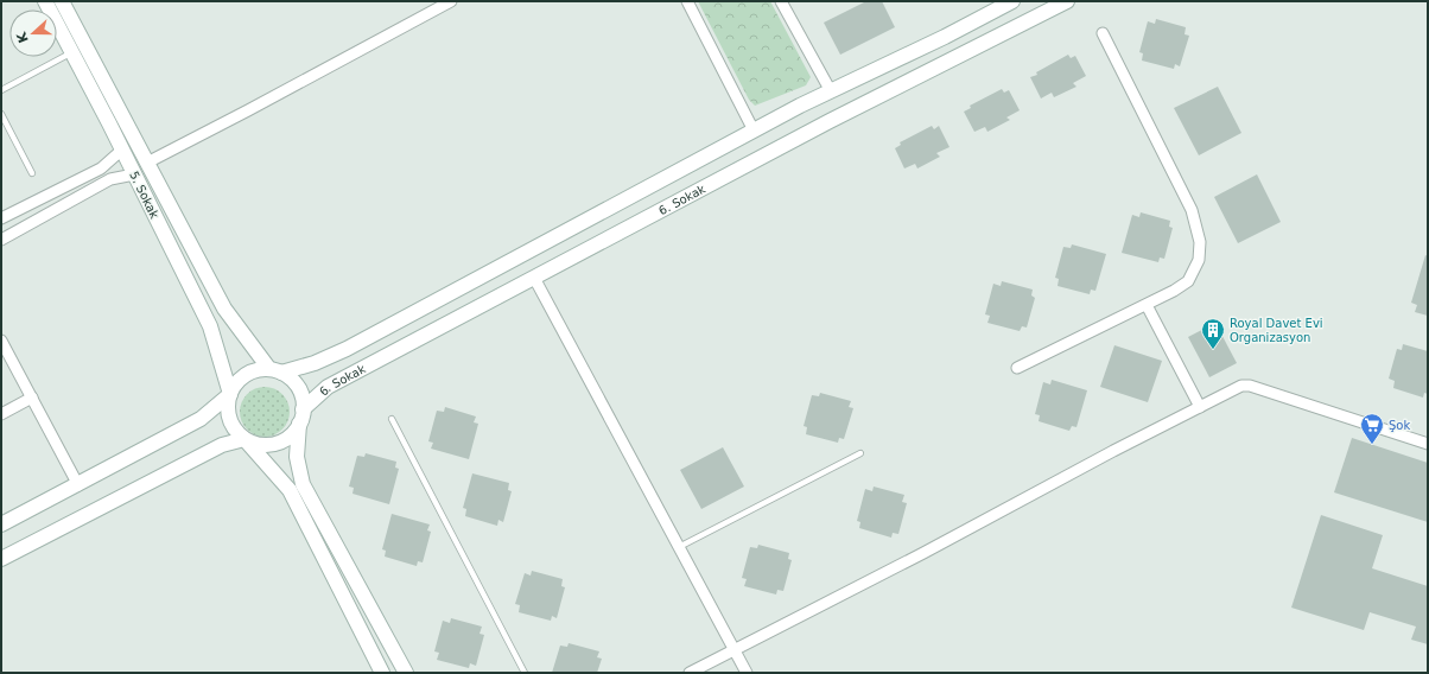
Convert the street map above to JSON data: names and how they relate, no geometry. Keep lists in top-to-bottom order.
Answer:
{
  "streets": {
    "street": ["5. Sokak", "6. Sokak"]
  },
  "crossings": [
    ["5. Sokak", "6. Sokak"]
  ],
  "places": {
    "building": ["Royal Davet Evi Organizasyon"],
    "supermarket": ["Şok"]
  },
  "north": "left"
}
